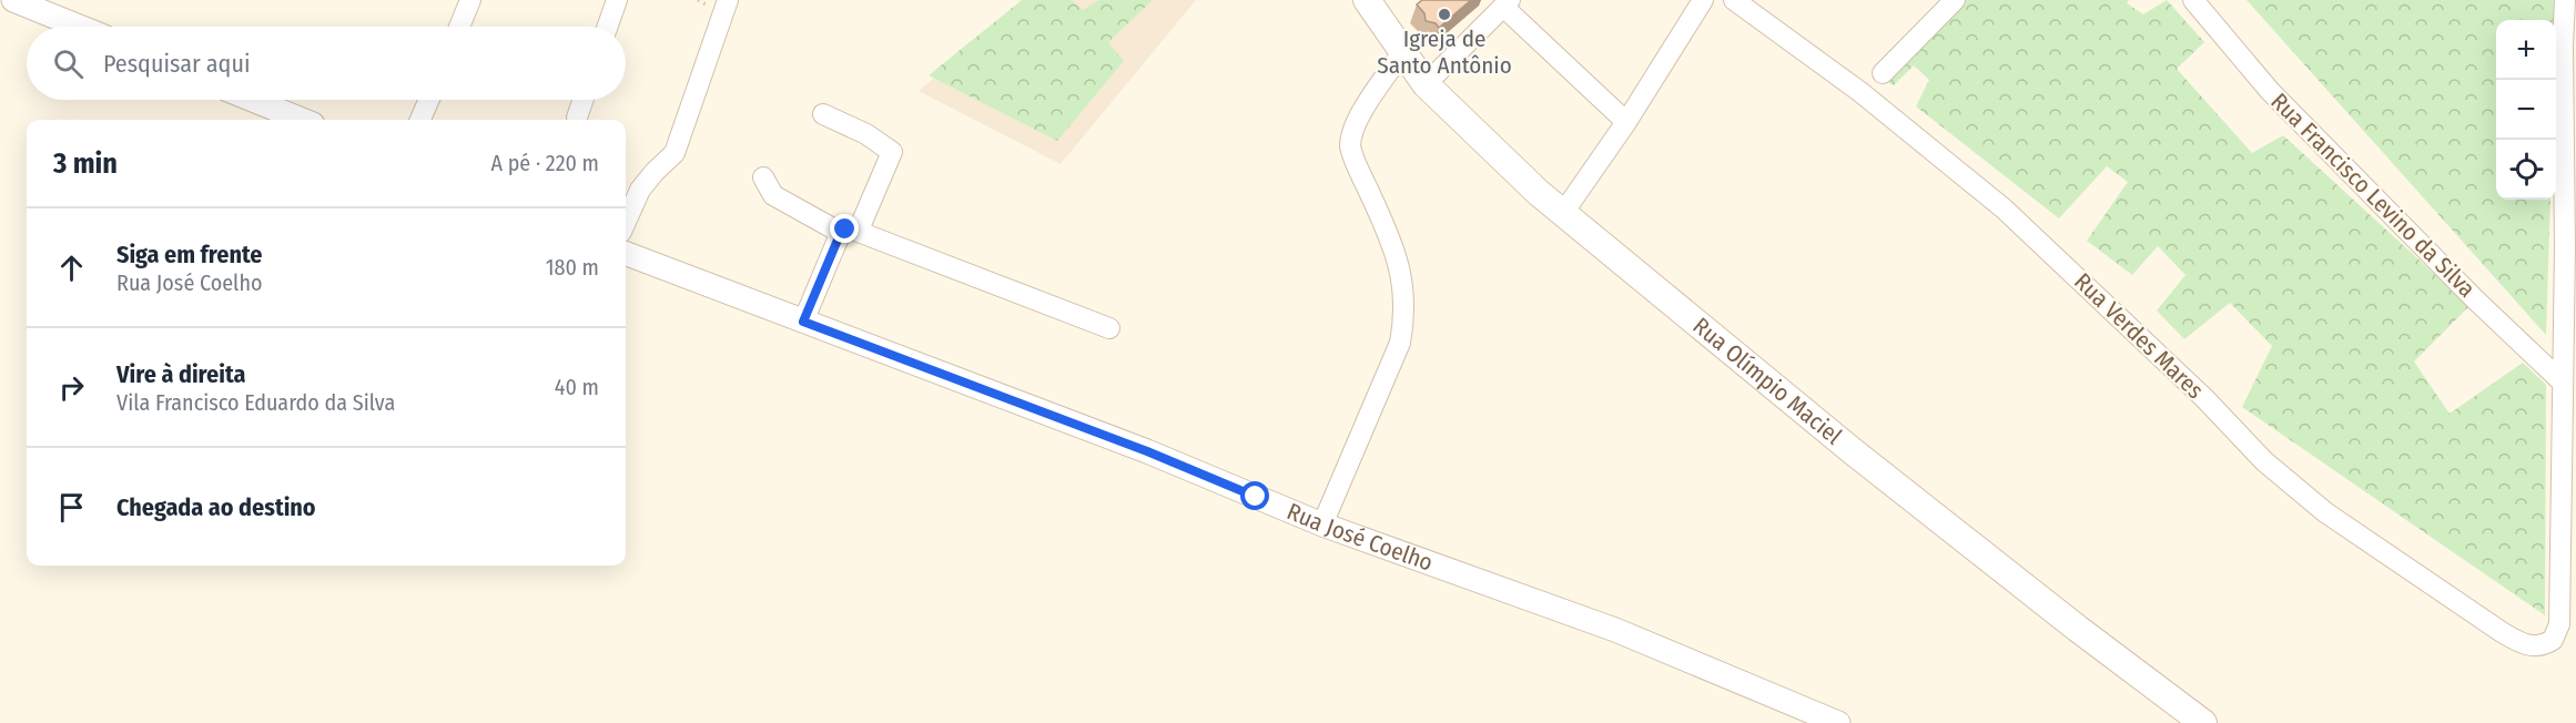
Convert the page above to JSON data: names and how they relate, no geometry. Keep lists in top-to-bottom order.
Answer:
{
  "streets": {
    "main road": ["Rua Olímpio Maciel"],
    "street": ["Rua Francisco Levino da Silva", "Rua Verdes Mares", "Rua José Coelho"]
  },
  "crossings": [
    ["Rua Francisco Levino da Silva", "Rua Verdes Mares"]
  ],
  "places": ["Igreja de Santo Antônio"],
  "page": {
    "map_buttons": ["+", "−"],
    "search": "Pesquisar aqui",
    "heading": ["3 min", "A pé · 220 m"],
    "list": [
      ["Siga em frente", "Rua José Coelho", "180 m"],
      ["Vire à direita", "Vila Francisco Eduardo da Silva", "40 m"],
      "Chegada ao destino"
    ]
  }
}
